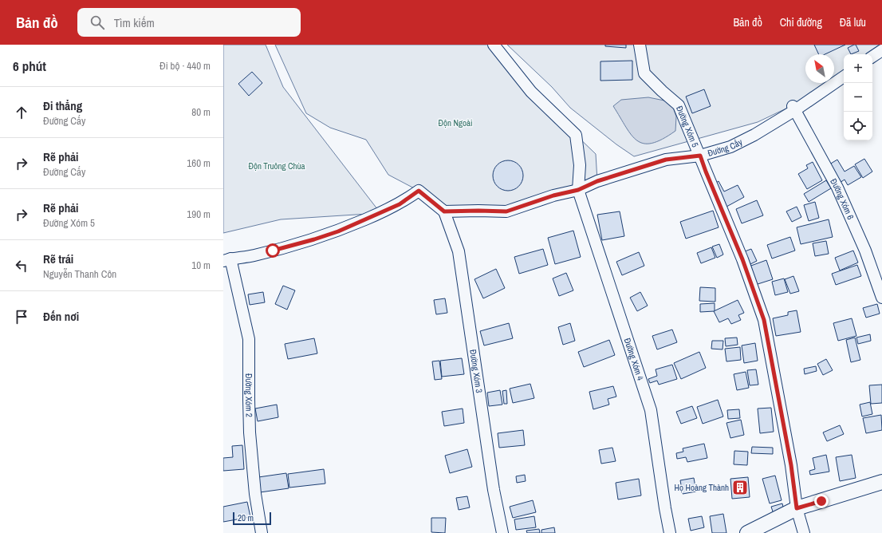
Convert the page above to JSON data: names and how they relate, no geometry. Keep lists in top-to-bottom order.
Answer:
{
  "streets": {
    "street": [
      "Đường Xóm 5",
      "Đường Cấy",
      "Đường Xóm 6",
      "Đường Xóm 4",
      "Đường Xóm 3",
      "Đường Xóm 2"
    ]
  },
  "crossings": [
    ["Đường Xóm 5", "Đường Cấy"],
    ["Đường Cấy", "Đường Xóm 6"],
    ["Đường Cấy", "Đường Xóm 4"],
    ["Đường Cấy", "Đường Xóm 3"]
  ],
  "parks": ["Độn Ngoài", "Độn Truông Chùa"],
  "places": {
    "building": ["Họ Hoàng Thành"]
  },
  "scale_bar": "20 m",
  "north": "top left",
  "page": {
    "header": "Bản đồ",
    "search": "Tìm kiếm",
    "nav": ["Bản đồ", "Chỉ đường", "Đã lưu"],
    "heading": ["6 phút", "Đi bộ · 440 m"],
    "map_buttons": ["+", "−"],
    "list": [
      ["Đi thẳng", "Đường Cấy", "80 m"],
      ["Rẽ phải", "Đường Cấy", "160 m"],
      ["Rẽ phải", "Đường Xóm 5", "190 m"],
      ["Rẽ trái", "Nguyễn Thanh Côn", "10 m"],
      "Đến nơi"
    ],
    "scale": "20 m"
  }
}
